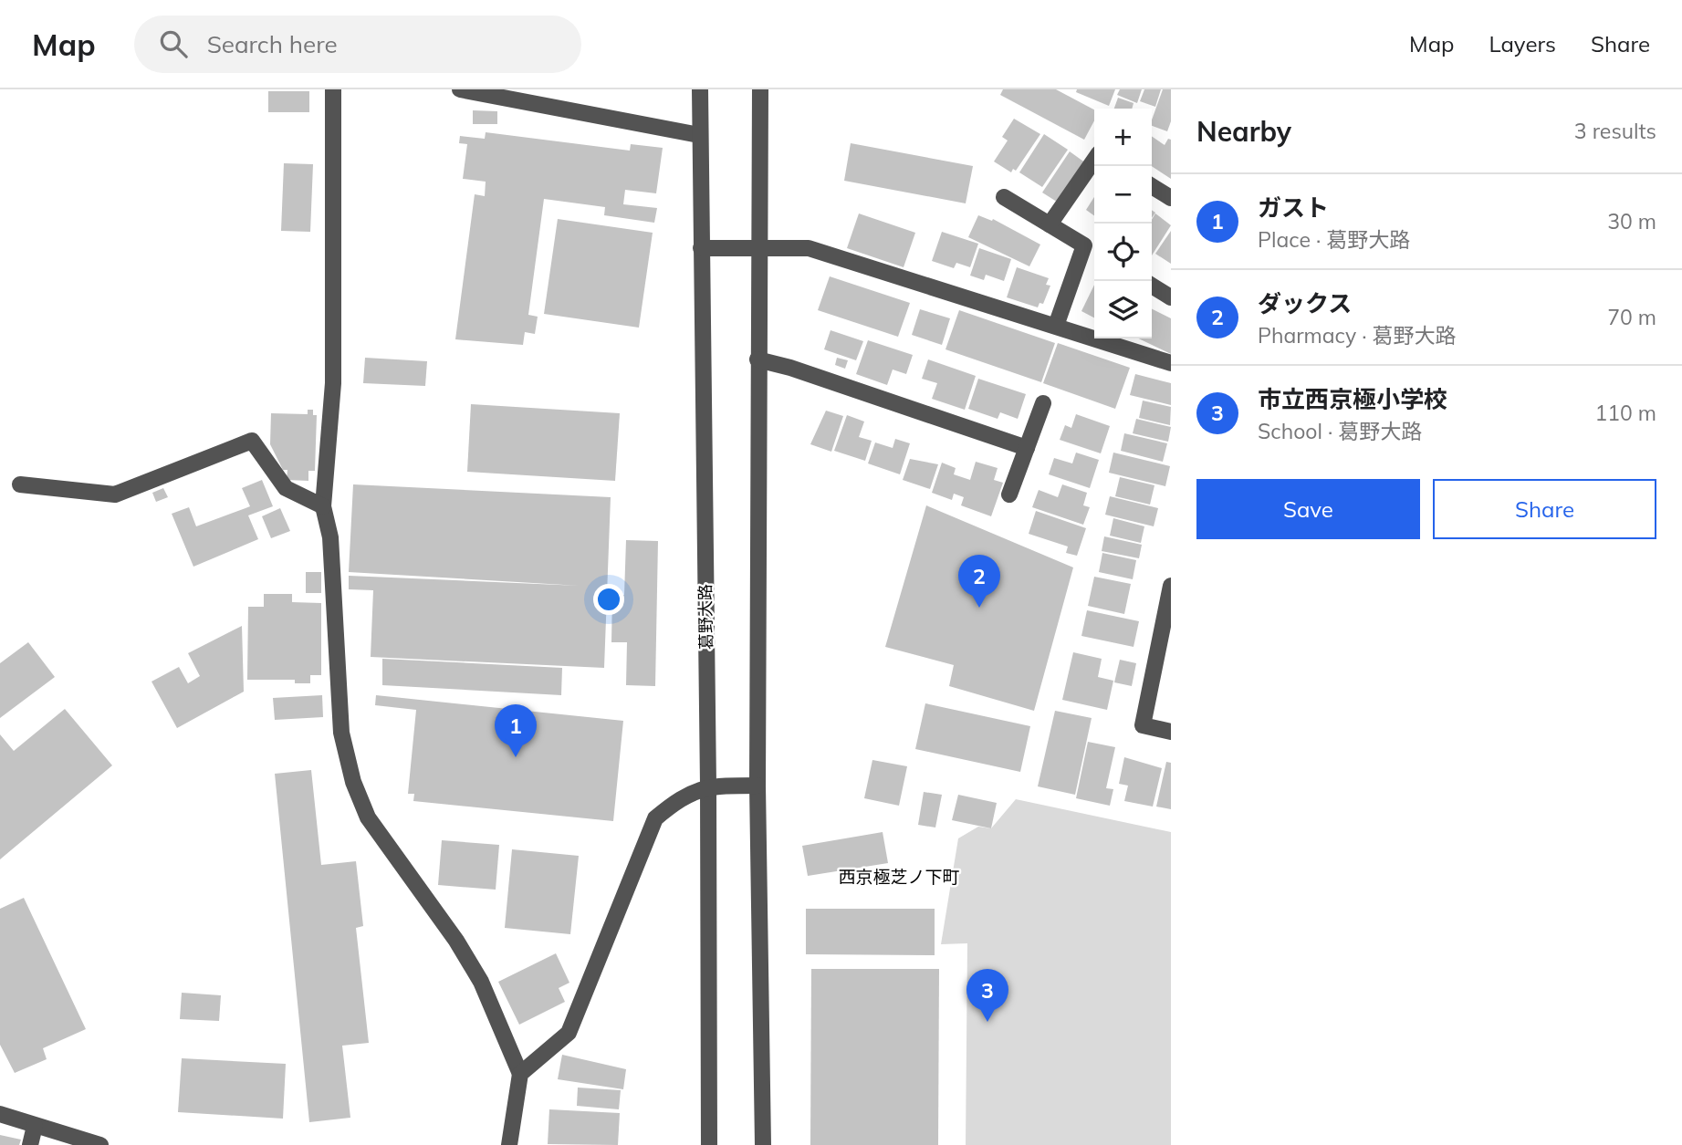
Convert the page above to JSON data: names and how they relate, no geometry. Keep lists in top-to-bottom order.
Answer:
{
  "streets": {
    "street": ["葛野大路"]
  },
  "districts": ["西京極芝ノ下町"],
  "page": {
    "header": "Map",
    "search": "Search here",
    "nav": ["Map", "Layers", "Share"],
    "heading": ["Nearby", "3 results"],
    "map_buttons": ["+", "−"],
    "list": [
      {
        "mark": "1",
        "name": "ガスト",
        "note": "Place · 葛野大路",
        "value": "30 m"
      },
      {
        "mark": "2",
        "name": "ダックス",
        "note": "Pharmacy · 葛野大路",
        "value": "70 m"
      },
      {
        "mark": "3",
        "name": "市立西京極小学校",
        "note": "School · 葛野大路",
        "value": "110 m"
      }
    ],
    "buttons": ["Save", "Share"],
    "pins": ["2", "1", "3"]
  }
}
